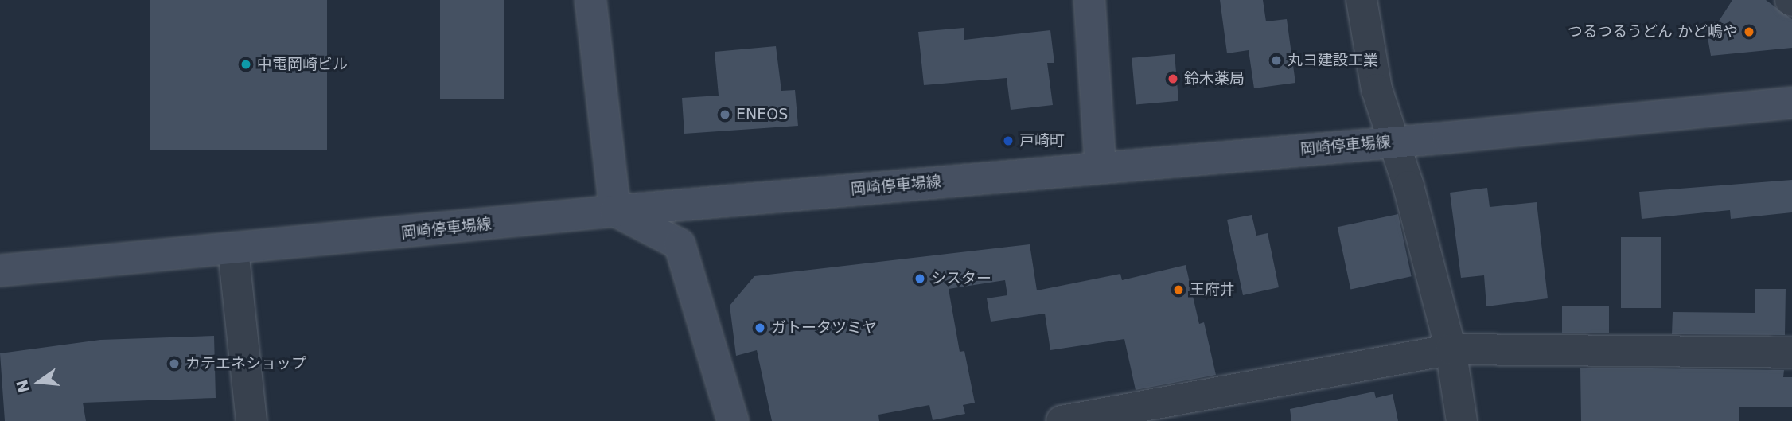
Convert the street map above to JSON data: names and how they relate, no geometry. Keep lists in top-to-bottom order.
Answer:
{
  "streets": {
    "main road": ["岡崎停車場線"]
  },
  "places": [
    "つるつるうどん かど嶋や",
    "丸ヨ建設工業",
    "中電岡崎ビル",
    "鈴木薬局",
    "ENEOS",
    "戸崎町",
    "シスター",
    "王府井",
    "ガトータツミヤ",
    "カテエネショップ"
  ],
  "north": "left"
}
